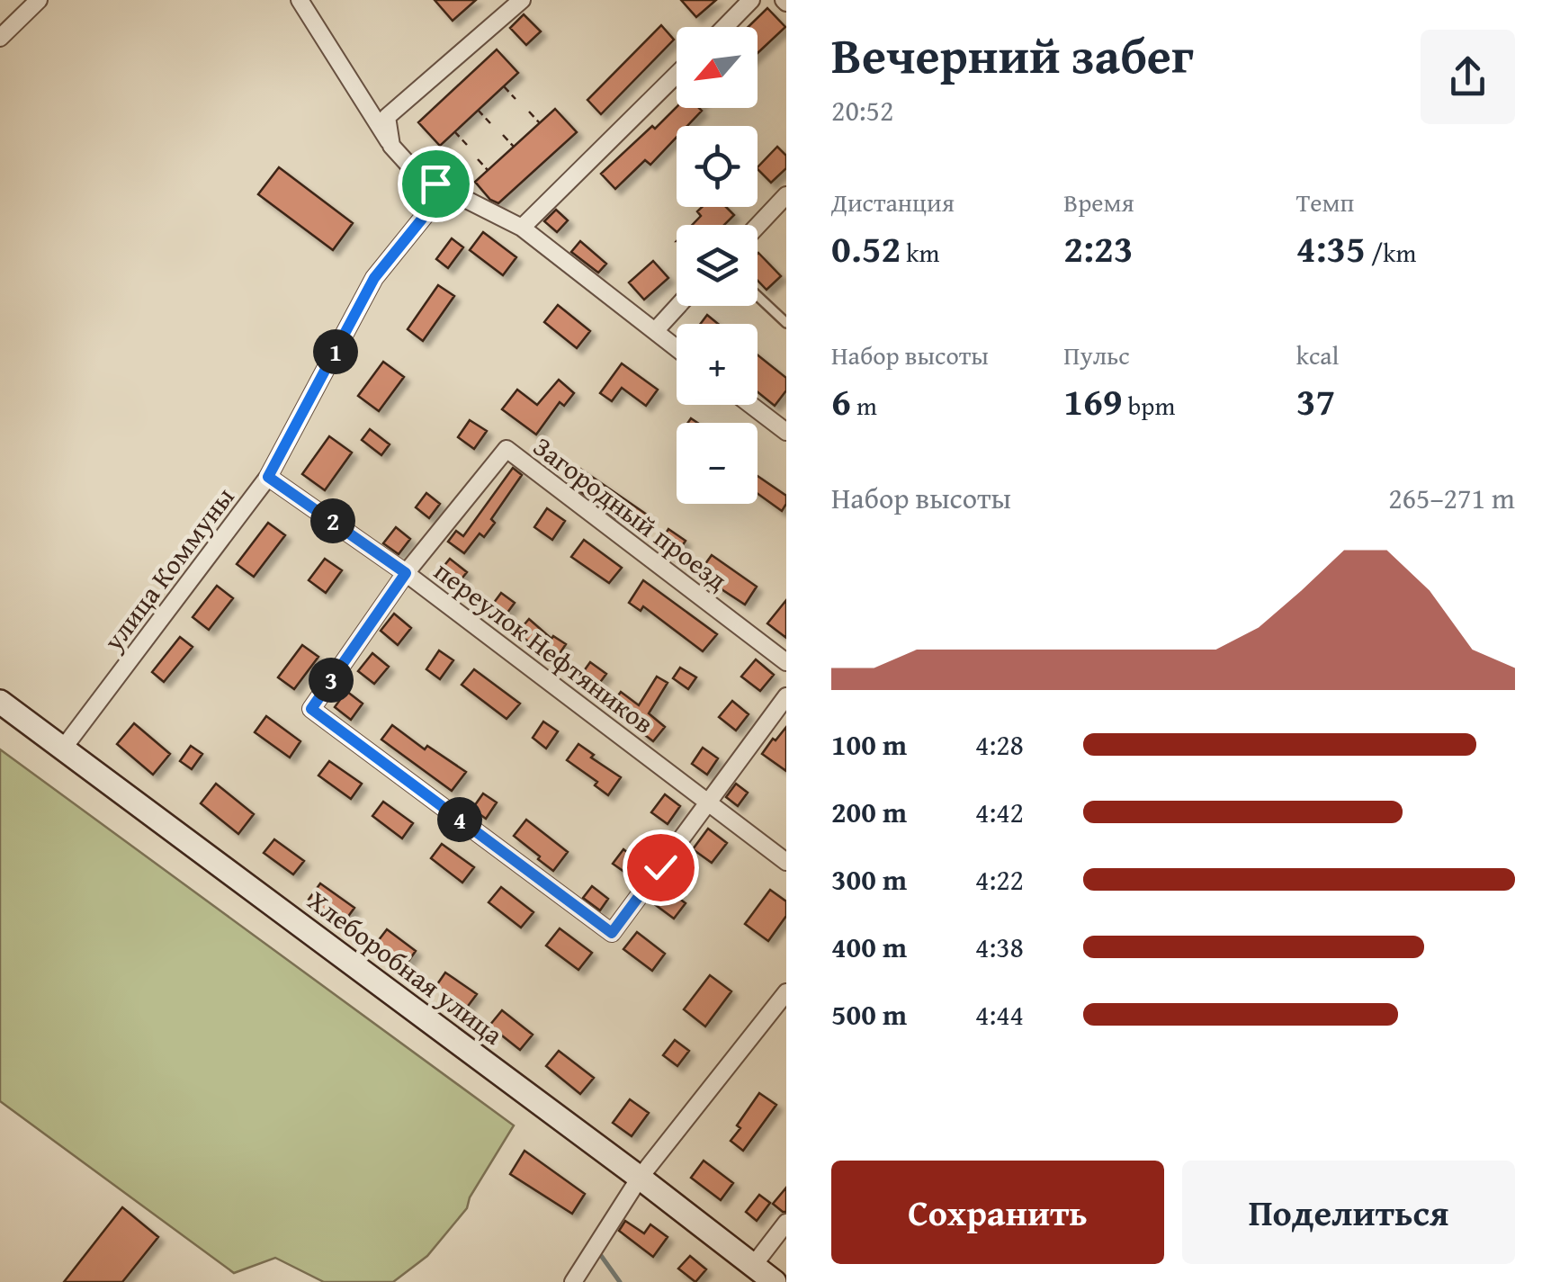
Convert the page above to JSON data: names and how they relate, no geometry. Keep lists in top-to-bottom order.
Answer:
{
  "streets": {
    "main road": ["Хлеборобная улица"],
    "street": ["Загородный проезд", "улица Коммуны", "переулок Нефтяников"]
  },
  "crossings": [
    ["Загородный проезд", "переулок Нефтяников"],
    ["улица Коммуны", "переулок Нефтяников"],
    ["улица Коммуны", "Хлеборобная улица"]
  ],
  "north": "bottom left",
  "page": {
    "heading": ["Вечерний забег", "20:52"],
    "map_buttons": ["+", "−"],
    "stats": [
      ["Дистанция", "0.52 km"],
      ["Время", "2:23"],
      ["Темп", "4:35 /km"],
      ["Набор высоты", "6 m"],
      ["Пульс", "169 bpm"],
      ["kcal", "37"]
    ],
    "pins": [
      "1",
      "2",
      "3",
      "4"
    ],
    "chart": ["Набор высоты", "265–271 m"],
    "list": [
      {
        "name": "100 m",
        "note": "4:28"
      },
      {
        "name": "200 m",
        "note": "4:42"
      },
      {
        "name": "300 m",
        "note": "4:22"
      },
      {
        "name": "400 m",
        "note": "4:38"
      },
      {
        "name": "500 m",
        "note": "4:44"
      }
    ],
    "buttons": ["Сохранить", "Поделиться"]
  }
}
